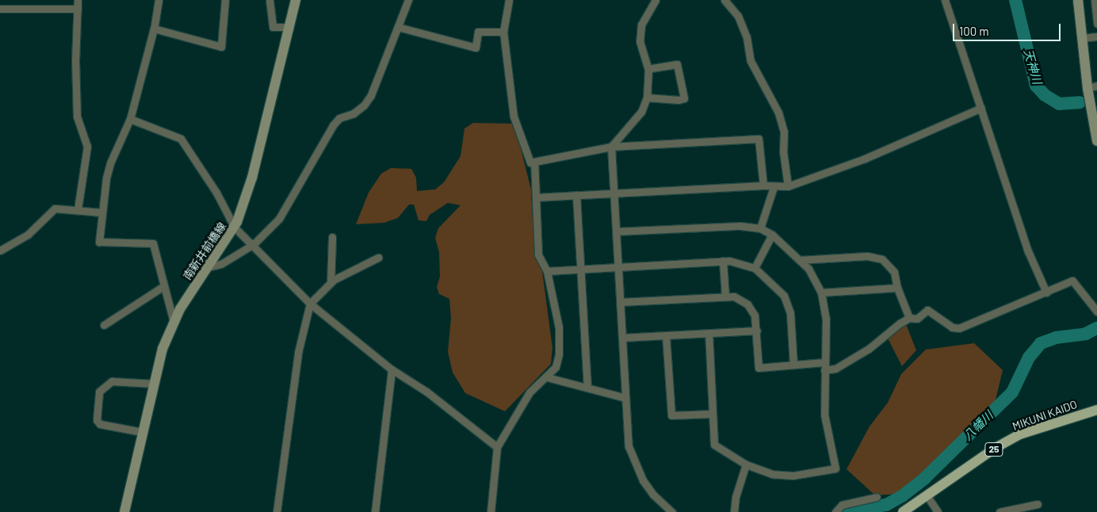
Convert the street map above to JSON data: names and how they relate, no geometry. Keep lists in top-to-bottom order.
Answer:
{
  "streets": {
    "main road": ["南新井前橋線", "MIKUNI KAIDO", "25"]
  },
  "water": ["天神川", "八幡川"],
  "scale_bar": "100 m"
}
